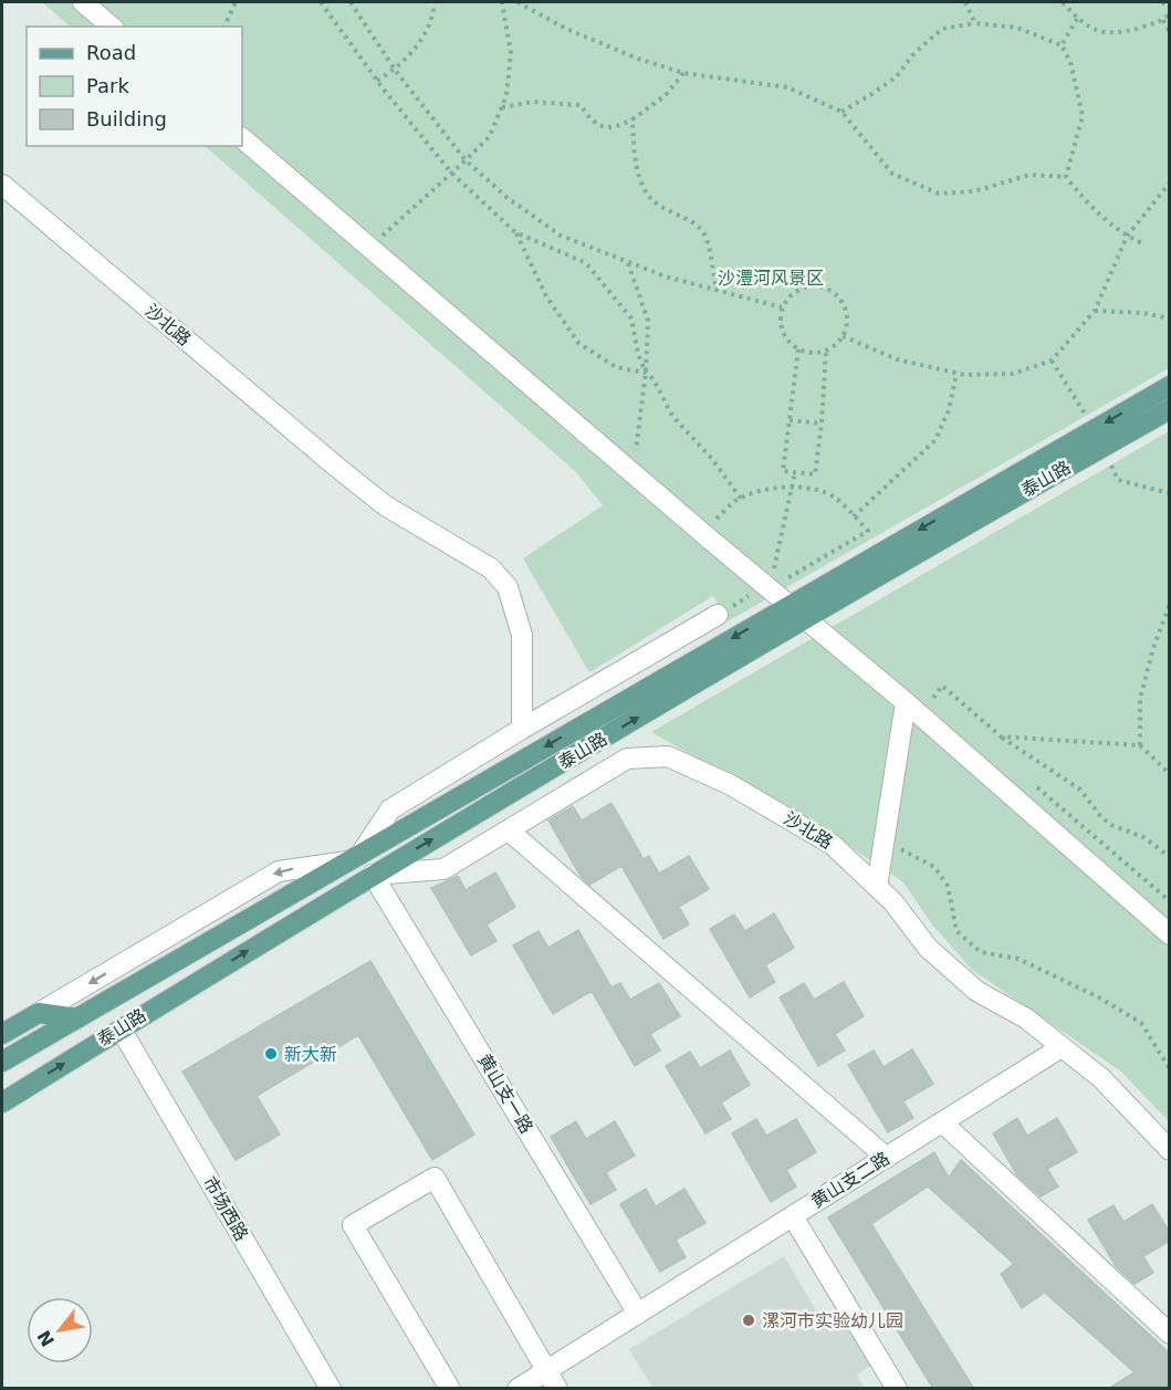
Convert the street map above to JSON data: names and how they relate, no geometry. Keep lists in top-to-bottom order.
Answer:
{
  "streets": {
    "main road": ["泰山路"],
    "street": [
      "沙北路",
      "黄山支一路",
      "黄山支二路",
      "市场西路"
    ]
  },
  "crossings": [
    ["沙北路", "泰山路"],
    ["沙北路", "黄山支一路"],
    ["沙北路", "黄山支二路"],
    ["泰山路", "黄山支一路"],
    ["泰山路", "市场西路"],
    ["黄山支一路", "黄山支二路"]
  ],
  "parks": ["沙澧河风景区"],
  "places": ["新大新", "漯河市实验幼儿园"],
  "legend": ["Road", "Park", "Building"],
  "north": "bottom left"
}
